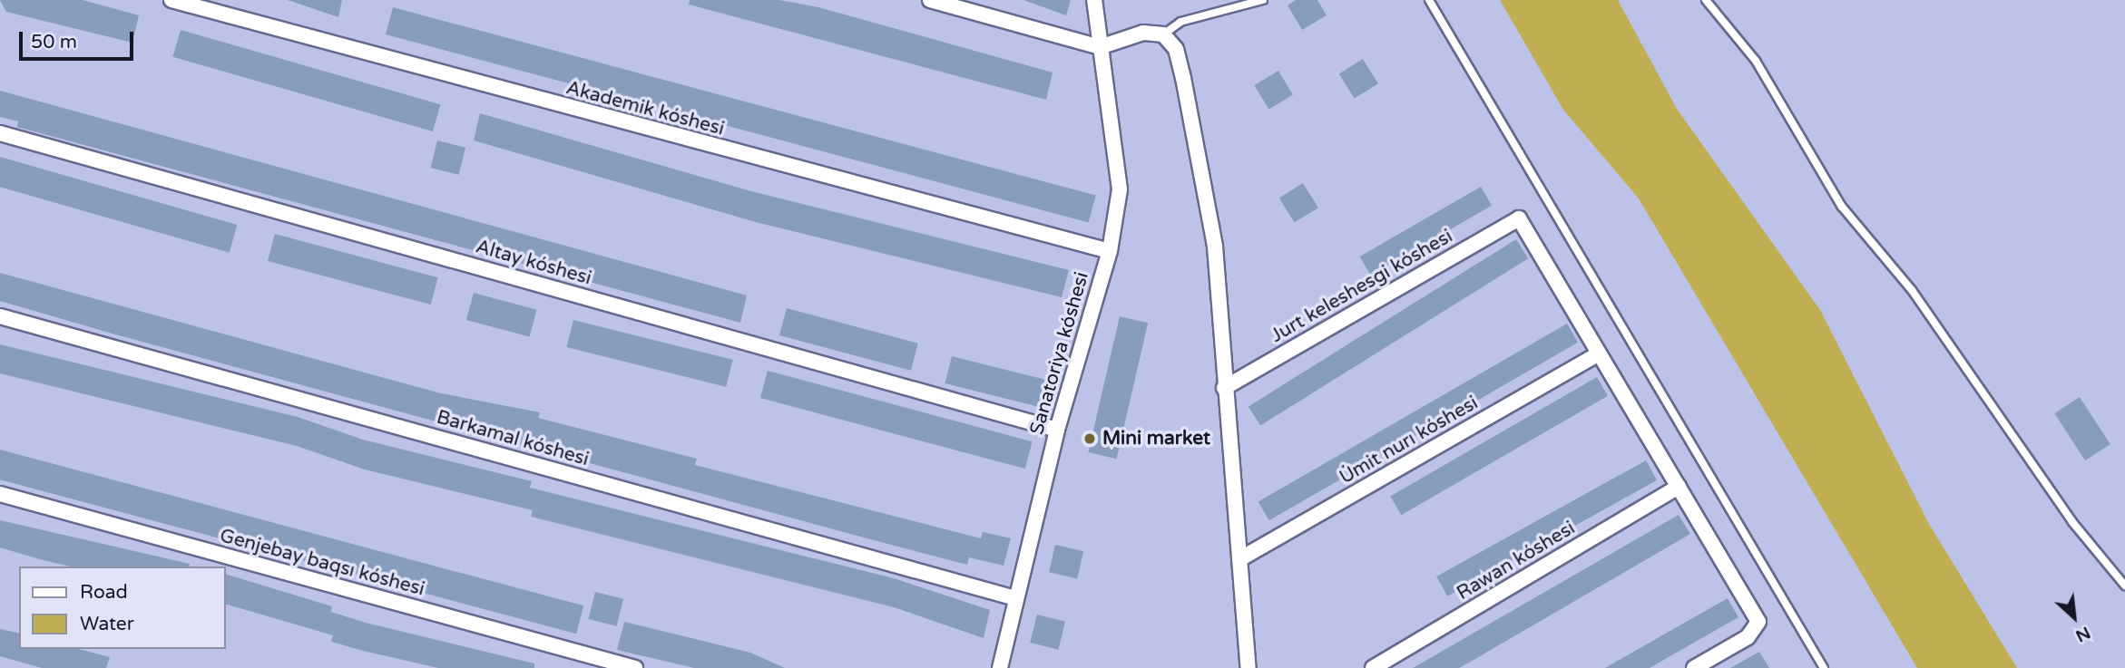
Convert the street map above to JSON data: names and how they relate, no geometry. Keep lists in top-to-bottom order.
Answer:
{
  "streets": {
    "street": [
      "Akademik kóshesi",
      "Altay kóshesi",
      "Jurt keleshesgi kóshesi",
      "Sanatoriya kóshesi",
      "Barkamal kóshesi",
      "Úmit nurı kóshesi",
      "Rawan kóshesi",
      "Genjebay baqsı kóshesi"
    ]
  },
  "crossings": [
    ["Akademik kóshesi", "Sanatoriya kóshesi"],
    ["Altay kóshesi", "Sanatoriya kóshesi"],
    ["Jurt keleshesgi kóshesi", "Úmit nurı kóshesi"],
    ["Sanatoriya kóshesi", "Barkamal kóshesi"]
  ],
  "places": ["Mini market"],
  "legend": ["Road", "Water"],
  "scale_bar": "50 m",
  "north": "bottom right"
}
